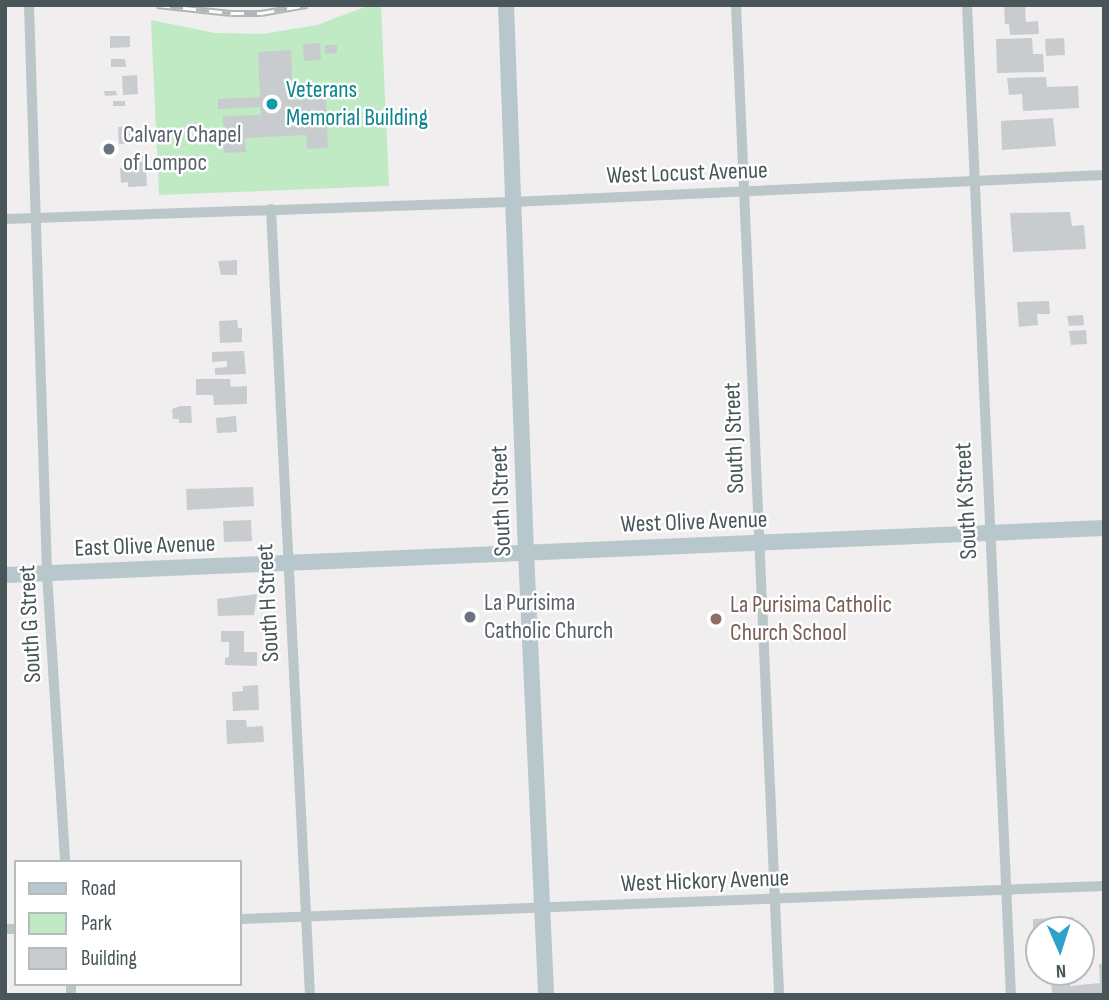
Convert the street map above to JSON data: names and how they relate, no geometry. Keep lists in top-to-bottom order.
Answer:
{
  "streets": {
    "street": [
      "West Locust Avenue",
      "South J Street",
      "South I Street",
      "South K Street",
      "West Olive Avenue",
      "East Olive Avenue",
      "South H Street",
      "South G Street",
      "West Hickory Avenue"
    ]
  },
  "crossings": [
    ["West Locust Avenue", "South J Street"],
    ["West Locust Avenue", "South I Street"],
    ["West Locust Avenue", "South K Street"],
    ["West Locust Avenue", "South H Street"],
    ["West Locust Avenue", "South G Street"],
    ["South J Street", "West Olive Avenue"],
    ["South J Street", "West Hickory Avenue"],
    ["South I Street", "West Olive Avenue"],
    ["South I Street", "West Hickory Avenue"],
    ["South K Street", "West Olive Avenue"],
    ["South K Street", "West Hickory Avenue"],
    ["West Olive Avenue", "East Olive Avenue"],
    ["West Olive Avenue", "South H Street"],
    ["East Olive Avenue", "South H Street"],
    ["East Olive Avenue", "South G Street"],
    ["South H Street", "West Hickory Avenue"]
  ],
  "places": [
    "Veterans Memorial Building",
    "Calvary Chapel of Lompoc",
    "La Purisima Catholic Church",
    "La Purisima Catholic Church School"
  ],
  "legend": ["Road", "Park", "Building"],
  "north": "bottom"
}
